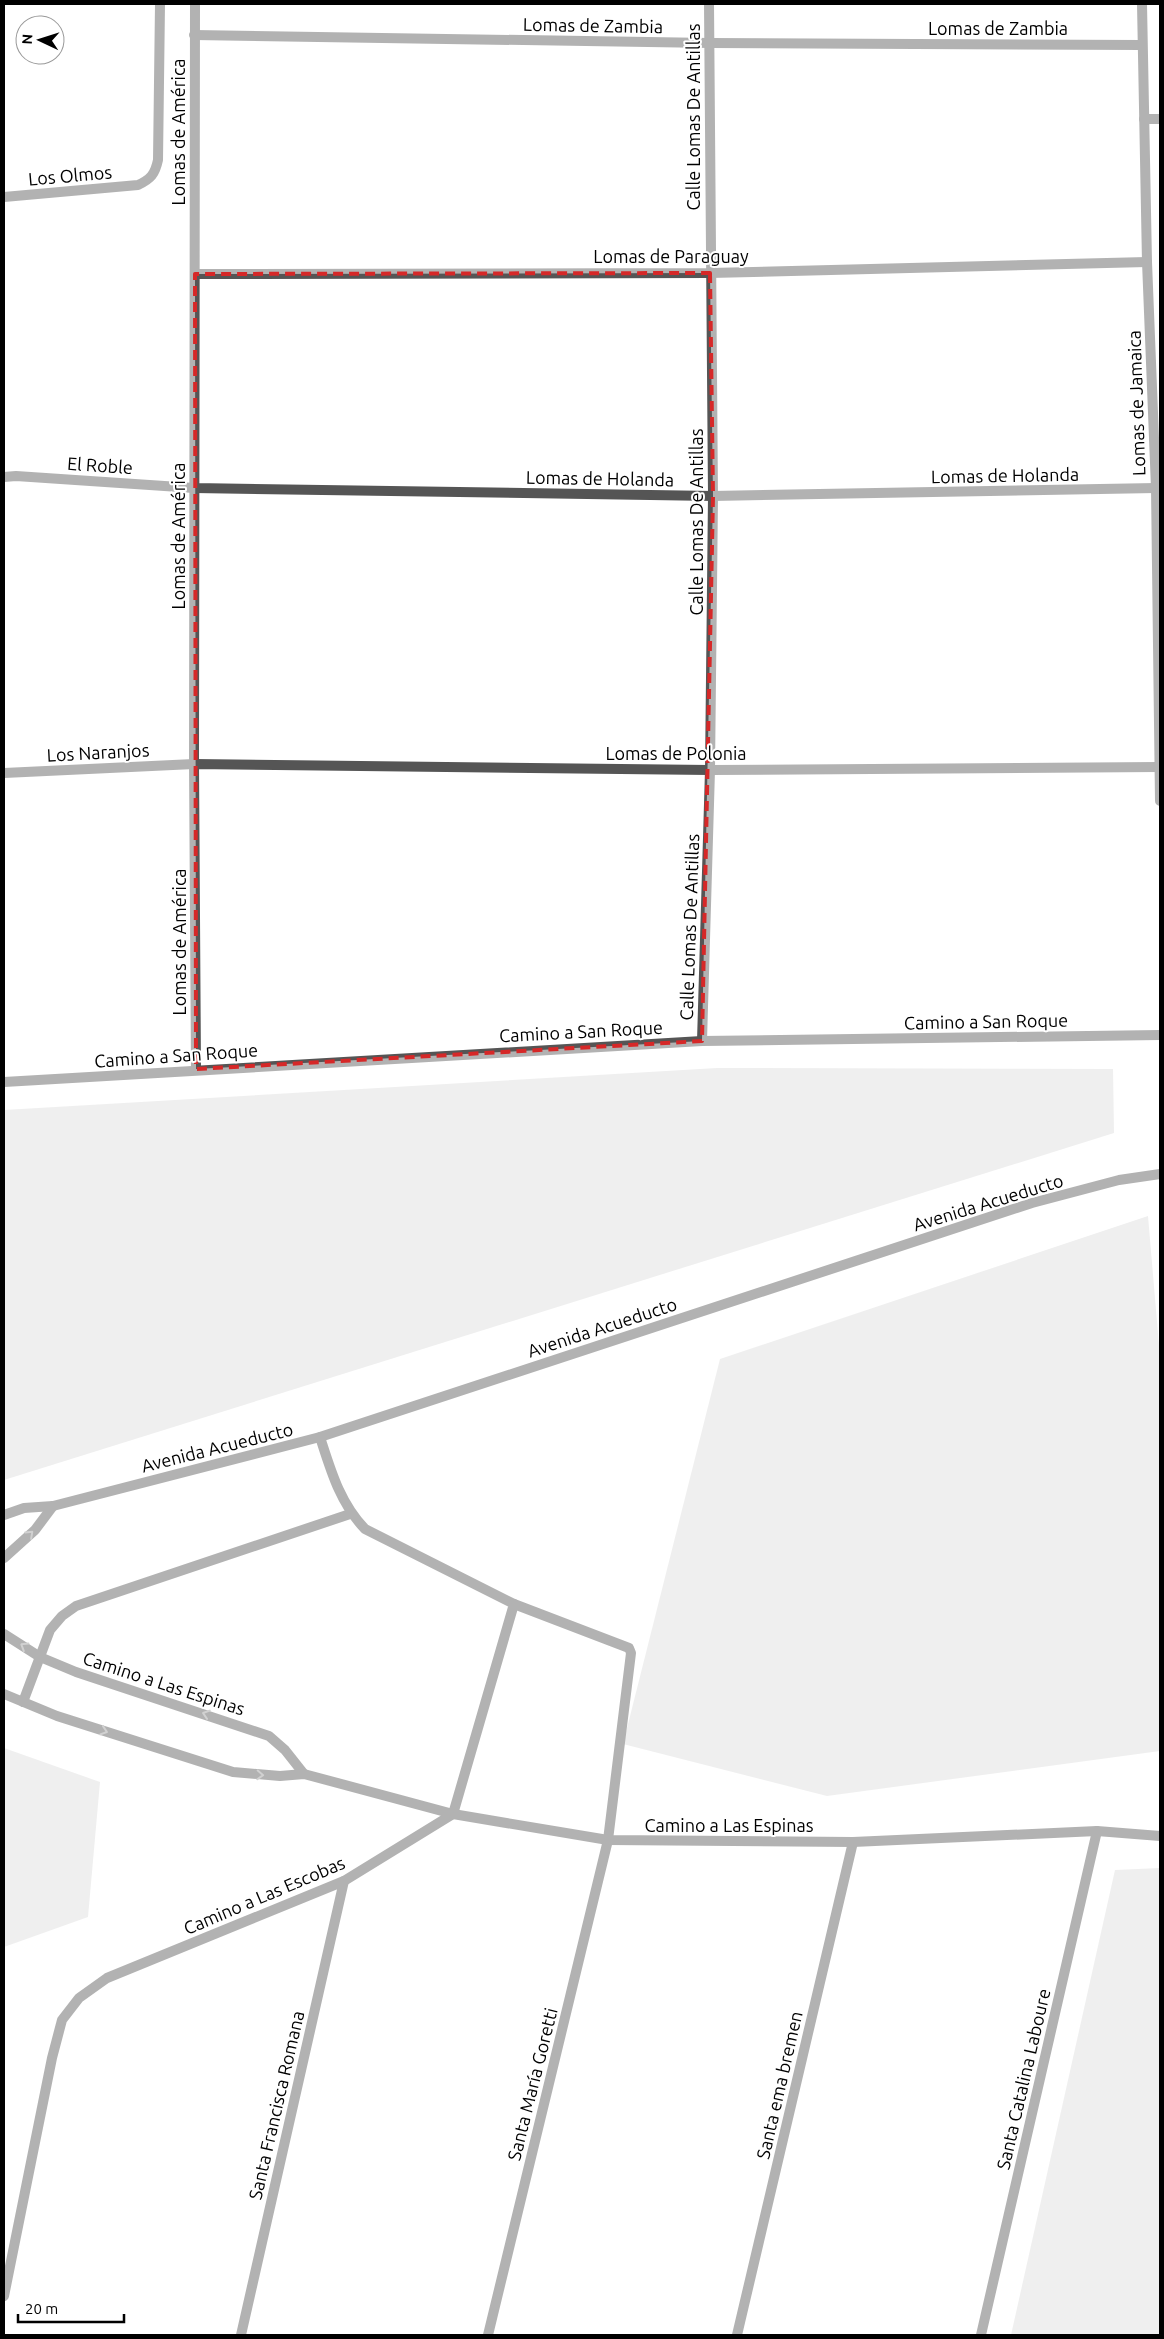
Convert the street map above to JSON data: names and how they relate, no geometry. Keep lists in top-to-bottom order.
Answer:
{
  "streets": {
    "street": [
      "Lomas de Zambia",
      "Calle Lomas De Antillas",
      "Lomas de América",
      "Los Olmos",
      "Lomas de Paraguay",
      "Lomas de Jamaica",
      "El Roble",
      "Lomas de Holanda",
      "Los Naranjos",
      "Lomas de Polonia",
      "Camino a San Roque",
      "Avenida Acueducto",
      "Camino a Las Espinas",
      "Camino a Las Escobas",
      "Santa Catalina Laboure",
      "Santa María Goretti",
      "Santa ema bremen",
      "Santa Francisca Romana"
    ]
  },
  "crossings": [
    ["Lomas de Zambia", "Calle Lomas De Antillas"],
    ["Lomas de Zambia", "Lomas de América"],
    ["Lomas de Zambia", "Lomas de Jamaica"],
    ["Calle Lomas De Antillas", "Lomas de Paraguay"],
    ["Calle Lomas De Antillas", "Lomas de Holanda"],
    ["Calle Lomas De Antillas", "Lomas de Polonia"],
    ["Calle Lomas De Antillas", "Camino a San Roque"],
    ["Lomas de América", "Lomas de Paraguay"],
    ["Lomas de América", "El Roble"],
    ["Lomas de América", "Lomas de Holanda"],
    ["Lomas de América", "Los Naranjos"],
    ["Lomas de América", "Lomas de Polonia"],
    ["Lomas de América", "Camino a San Roque"],
    ["Lomas de Paraguay", "Lomas de Jamaica"],
    ["Lomas de Jamaica", "Lomas de Holanda"],
    ["Lomas de Jamaica", "Lomas de Polonia"],
    ["El Roble", "Lomas de Holanda"],
    ["Los Naranjos", "Lomas de Polonia"],
    ["Camino a Las Espinas", "Camino a Las Escobas"],
    ["Camino a Las Espinas", "Santa Catalina Laboure"],
    ["Camino a Las Espinas", "Santa María Goretti"],
    ["Camino a Las Espinas", "Santa ema bremen"],
    ["Camino a Las Escobas", "Santa Francisca Romana"]
  ],
  "scale_bar": "20 m",
  "north": "left"
}
